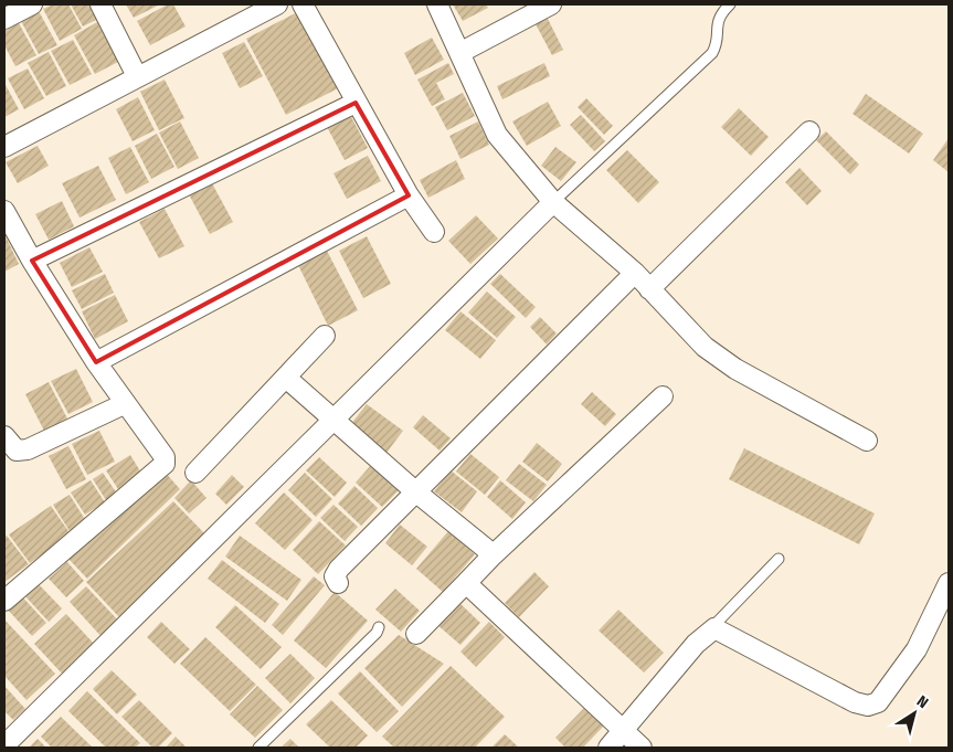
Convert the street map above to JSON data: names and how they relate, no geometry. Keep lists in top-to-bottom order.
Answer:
{
  "north": "top right"
}
